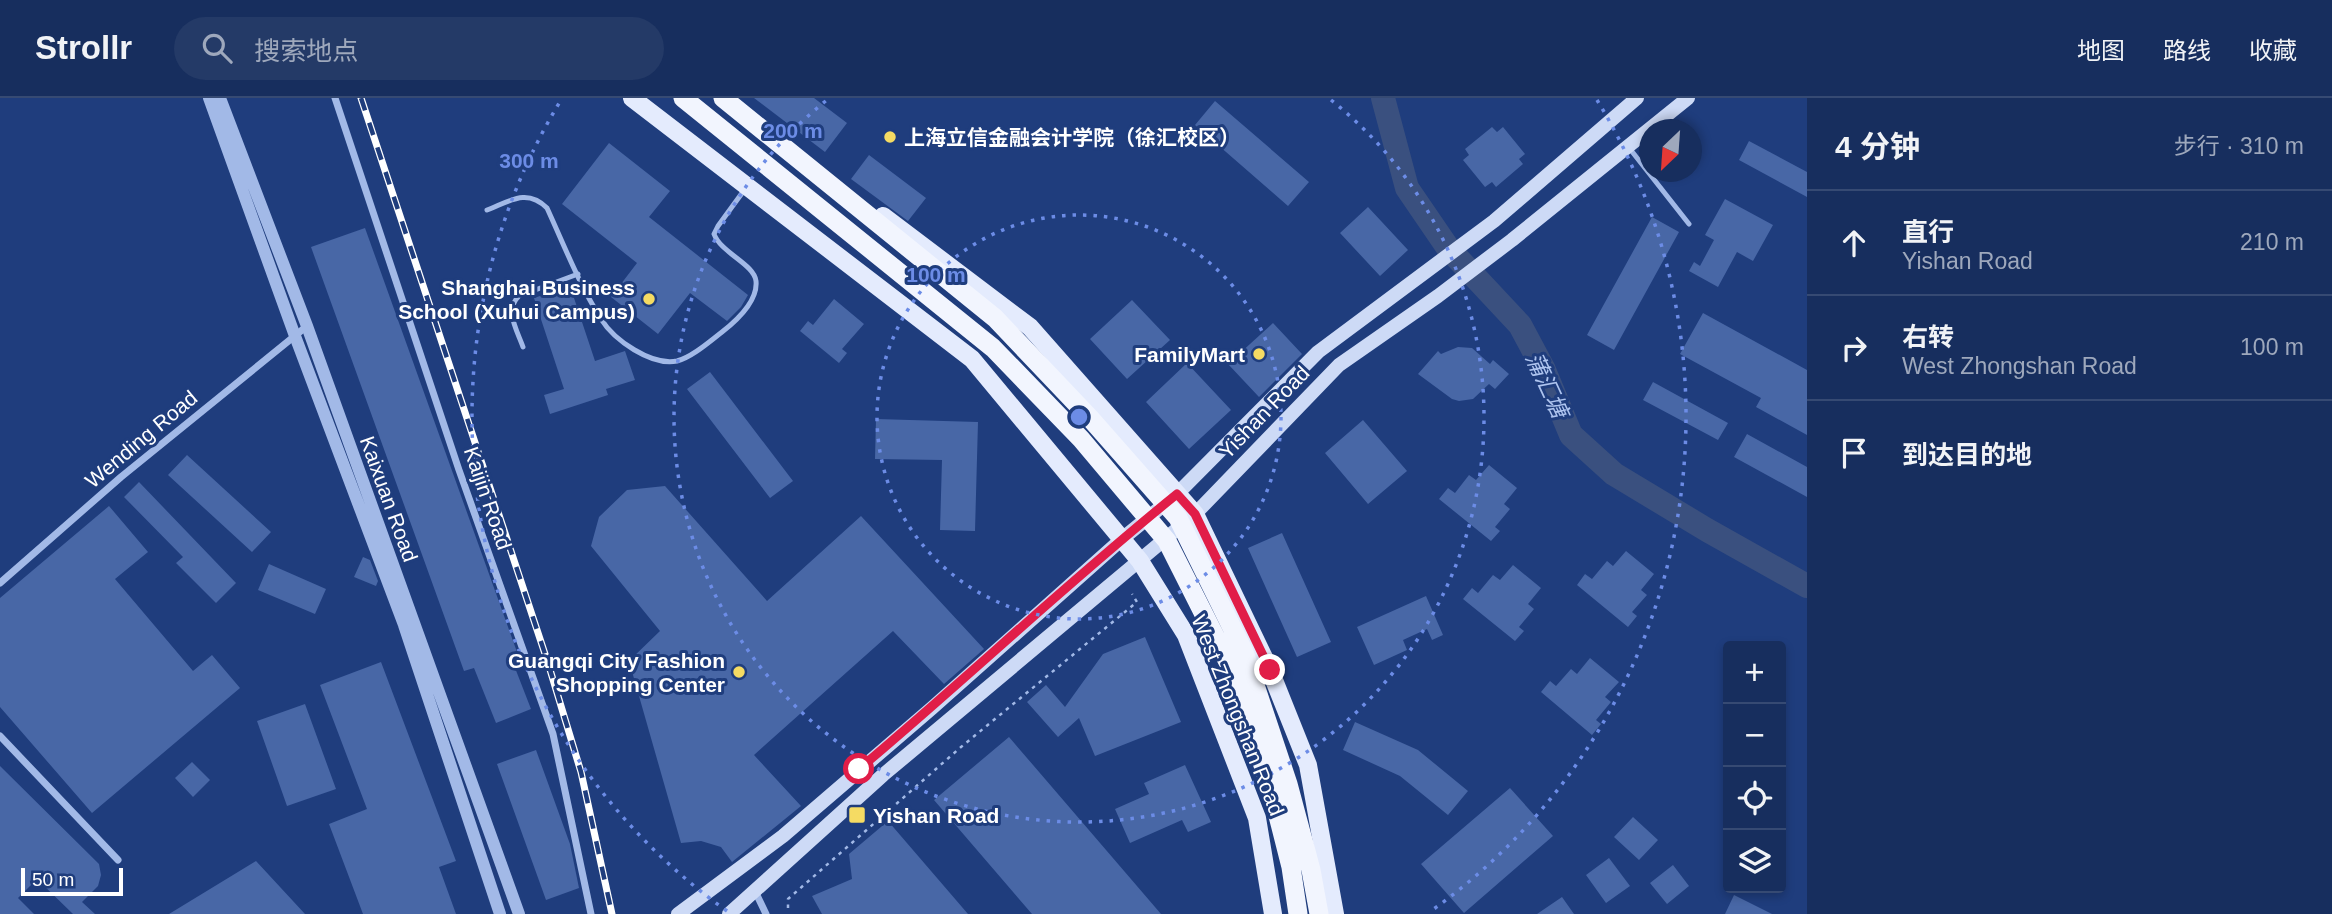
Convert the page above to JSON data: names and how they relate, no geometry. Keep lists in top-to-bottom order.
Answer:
{
  "streets": {
    "main road": ["Yishan Road", "West Zhongshan Road"],
    "street": ["Wending Road", "Kaijin Road", "Kaixuan Road"]
  },
  "crossings": [
    ["Yishan Road", "West Zhongshan Road"],
    ["Wending Road", "Kaixuan Road"]
  ],
  "water": ["蒲汇塘"],
  "places": {
    "other": [
      "上海立信金融会计学院（徐汇校区）",
      "Shanghai Business School (Xuhui Campus)",
      "FamilyMart",
      "Guangqi City Fashion Shopping Center"
    ],
    "transit": ["Yishan Road"]
  },
  "scale_bar": "50 m",
  "north": "bottom left",
  "page": {
    "header": "Strollr",
    "search": "搜索地点",
    "nav": ["地图", "路线", "收藏"],
    "heading": ["4 分钟", "步行 · 310 m"],
    "list": [
      ["直行", "Yishan Road", "210 m"],
      ["右转", "West Zhongshan Road", "100 m"],
      "到达目的地"
    ],
    "map_buttons": ["+", "−"],
    "scale": "50 m"
  },
  "rings": ["200 m", "300 m", "100 m"]
}
